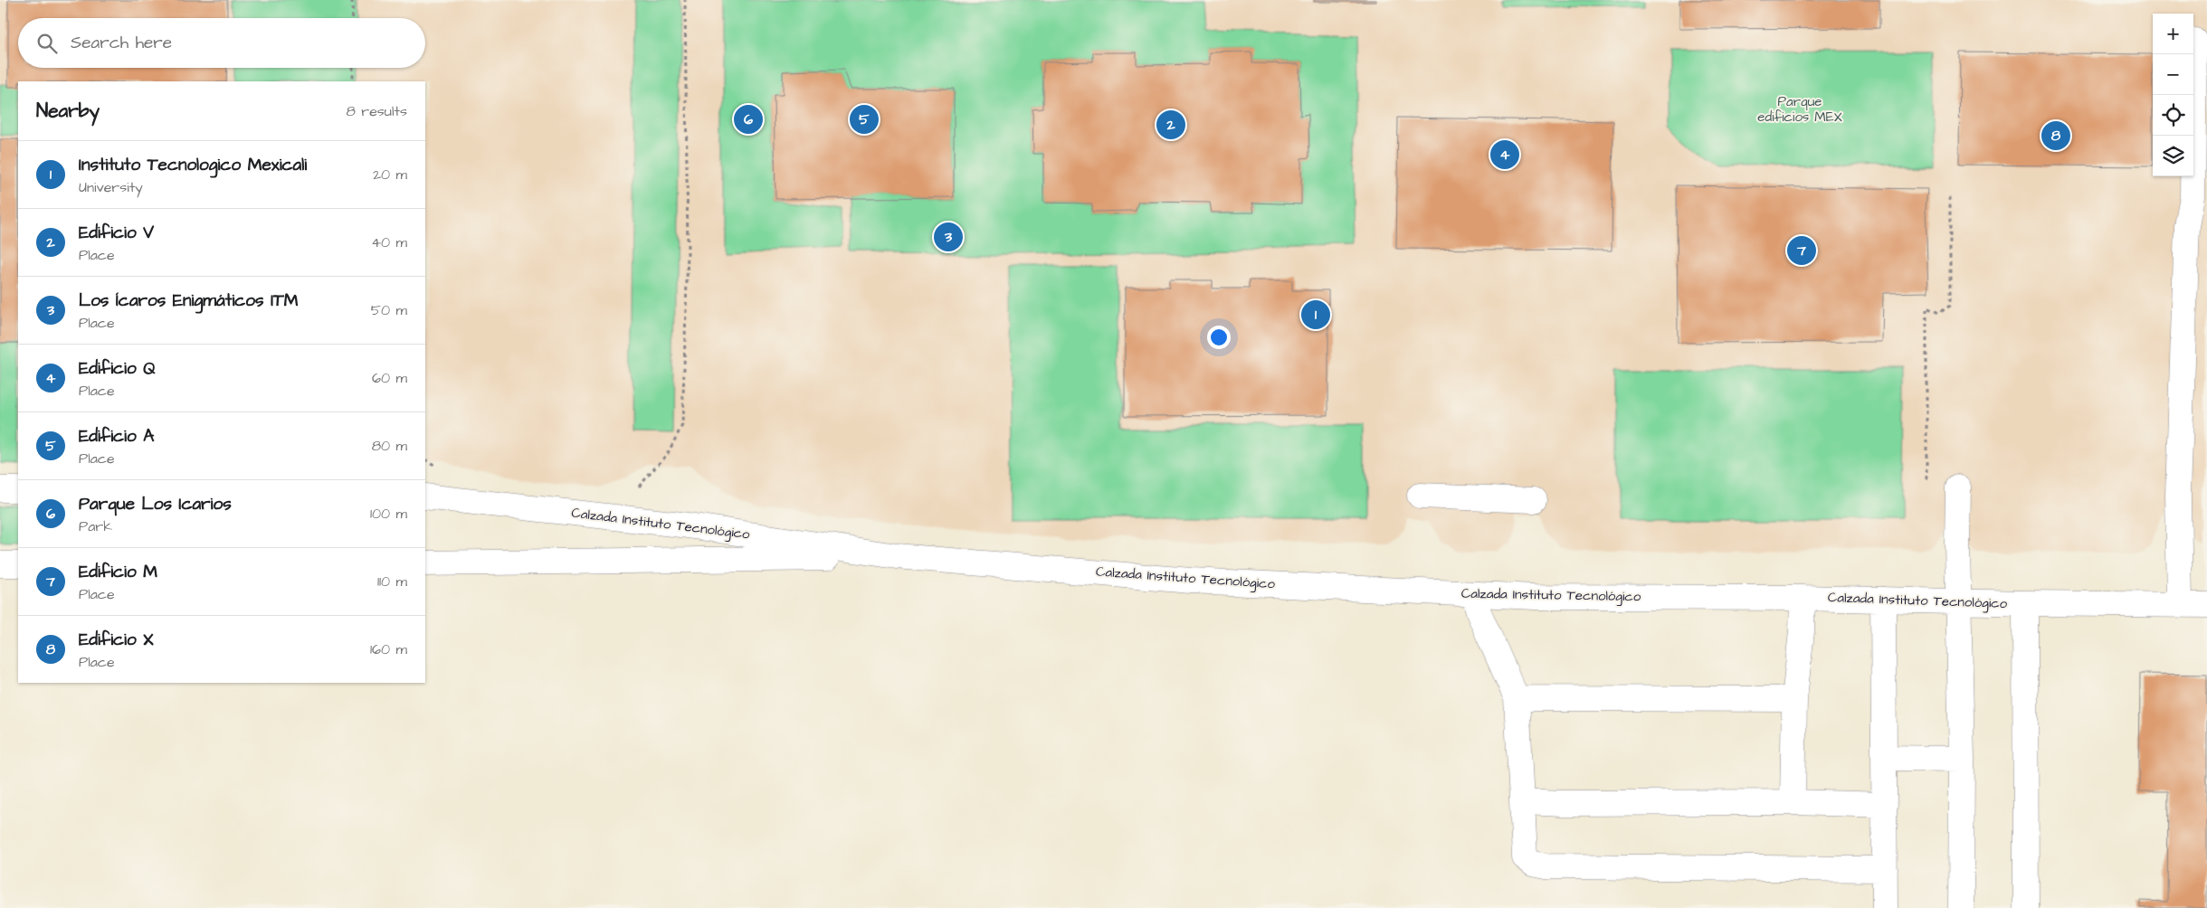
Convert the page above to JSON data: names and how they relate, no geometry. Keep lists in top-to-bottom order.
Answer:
{
  "streets": {
    "street": ["Calzada Instituto Tecnológico"]
  },
  "parks": ["Parque edificios MEX"],
  "page": {
    "map_buttons": ["+", "−"],
    "search": "Search here",
    "heading": ["Nearby", "8 results"],
    "pins": [
      "5",
      "6",
      "2",
      "8",
      "4",
      "3",
      "7",
      "1"
    ],
    "list": [
      {
        "mark": "1",
        "name": "Instituto Tecnologico Mexicali",
        "note": "University",
        "value": "20 m"
      },
      {
        "mark": "2",
        "name": "Edificio V",
        "note": "Place",
        "value": "40 m"
      },
      {
        "mark": "3",
        "name": "Los Ícaros Enigmáticos ITM",
        "note": "Place",
        "value": "50 m"
      },
      {
        "mark": "4",
        "name": "Edificio Q",
        "note": "Place",
        "value": "60 m"
      },
      {
        "mark": "5",
        "name": "Edificio A",
        "note": "Place",
        "value": "80 m"
      },
      {
        "mark": "6",
        "name": "Parque Los Icarios",
        "note": "Park",
        "value": "100 m"
      },
      {
        "mark": "7",
        "name": "Edificio M",
        "note": "Place",
        "value": "110 m"
      },
      {
        "mark": "8",
        "name": "Edificio X",
        "note": "Place",
        "value": "160 m"
      }
    ]
  }
}
